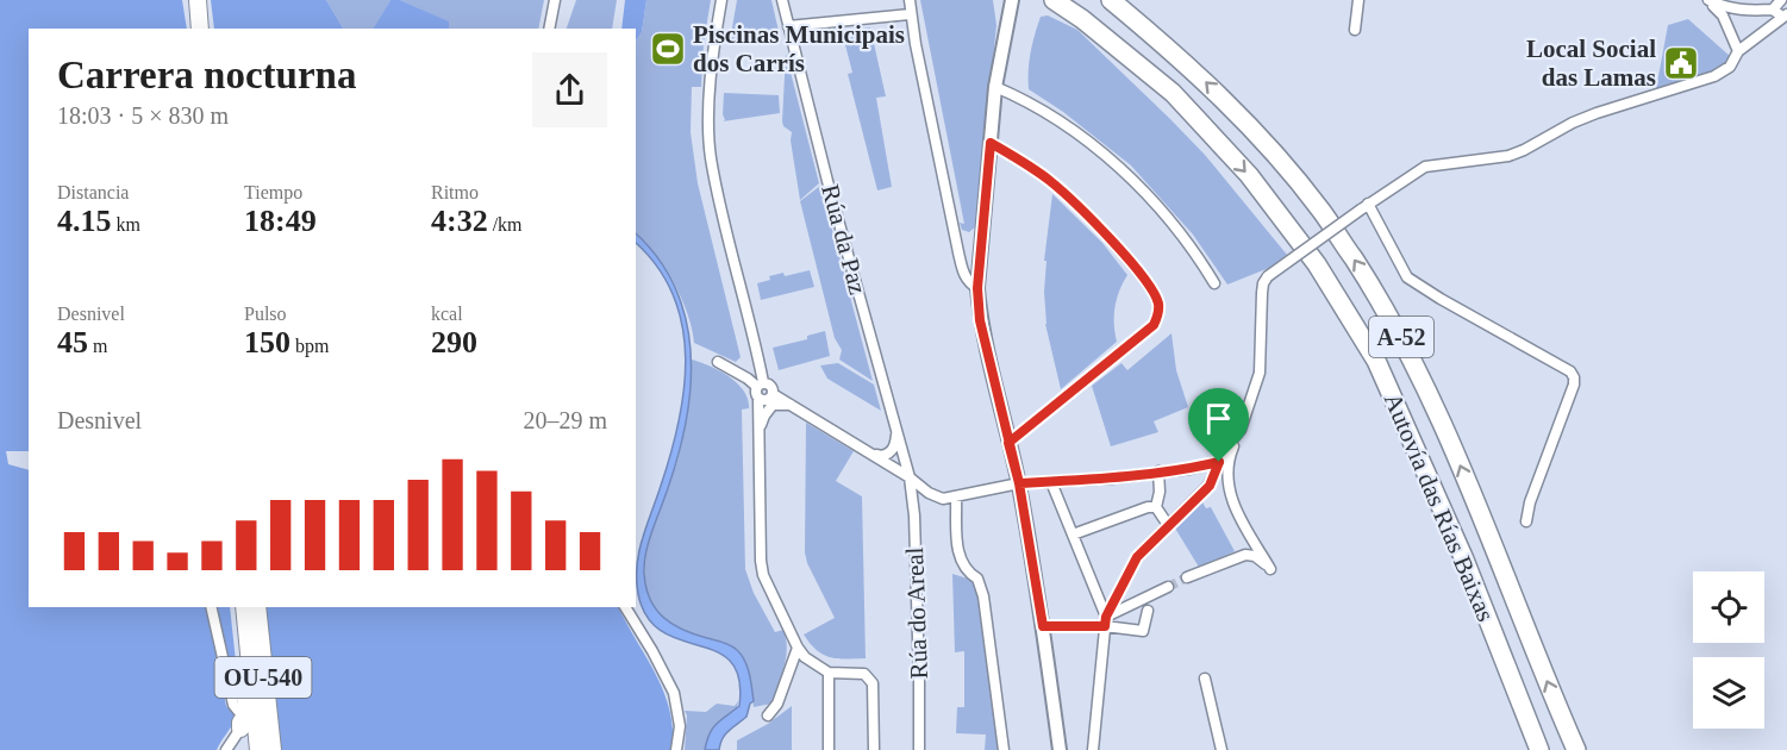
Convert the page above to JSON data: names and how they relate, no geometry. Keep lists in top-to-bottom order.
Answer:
{
  "streets": {
    "highway": ["A-52", "Autovía das Rías Baixas"],
    "main road": ["OU-540"],
    "street": ["Rúa da Paz", "Rúa do Areal"]
  },
  "crossings": [
    ["Rúa da Paz", "Rúa do Areal"]
  ],
  "places": {
    "sports": ["Piscinas Municipais dos Carrís"],
    "public building": ["Local Social das Lamas"]
  },
  "page": {
    "heading": ["Carrera nocturna", "18:03 · 5 × 830 m"],
    "stats": [
      ["Distancia", "4.15 km"],
      ["Tiempo", "18:49"],
      ["Ritmo", "4:32 /km"],
      ["Desnivel", "45 m"],
      ["Pulso", "150 bpm"],
      ["kcal", "290"]
    ],
    "chart": ["Desnivel", "20–29 m"]
  }
}
